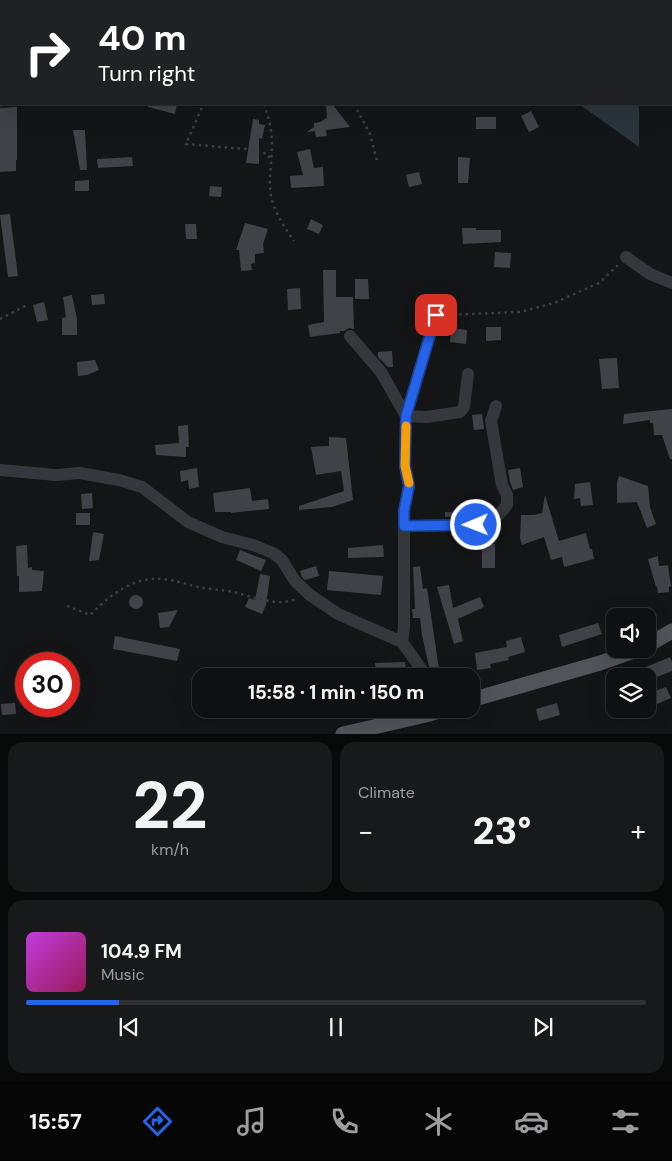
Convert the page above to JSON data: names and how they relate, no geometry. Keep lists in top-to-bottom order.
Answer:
{
  "page": {
    "turn": ["40 m", "Turn right"],
    "limit": "30",
    "trip": "15:58 · 1 min · 150 m",
    "tile": [
      ["22", "km/h"],
      "Climate"
    ],
    "heat": ["−", "23°", "+"],
    "song": ["104.9 FM", "Music"],
    "tabs": "15:57"
  }
}
